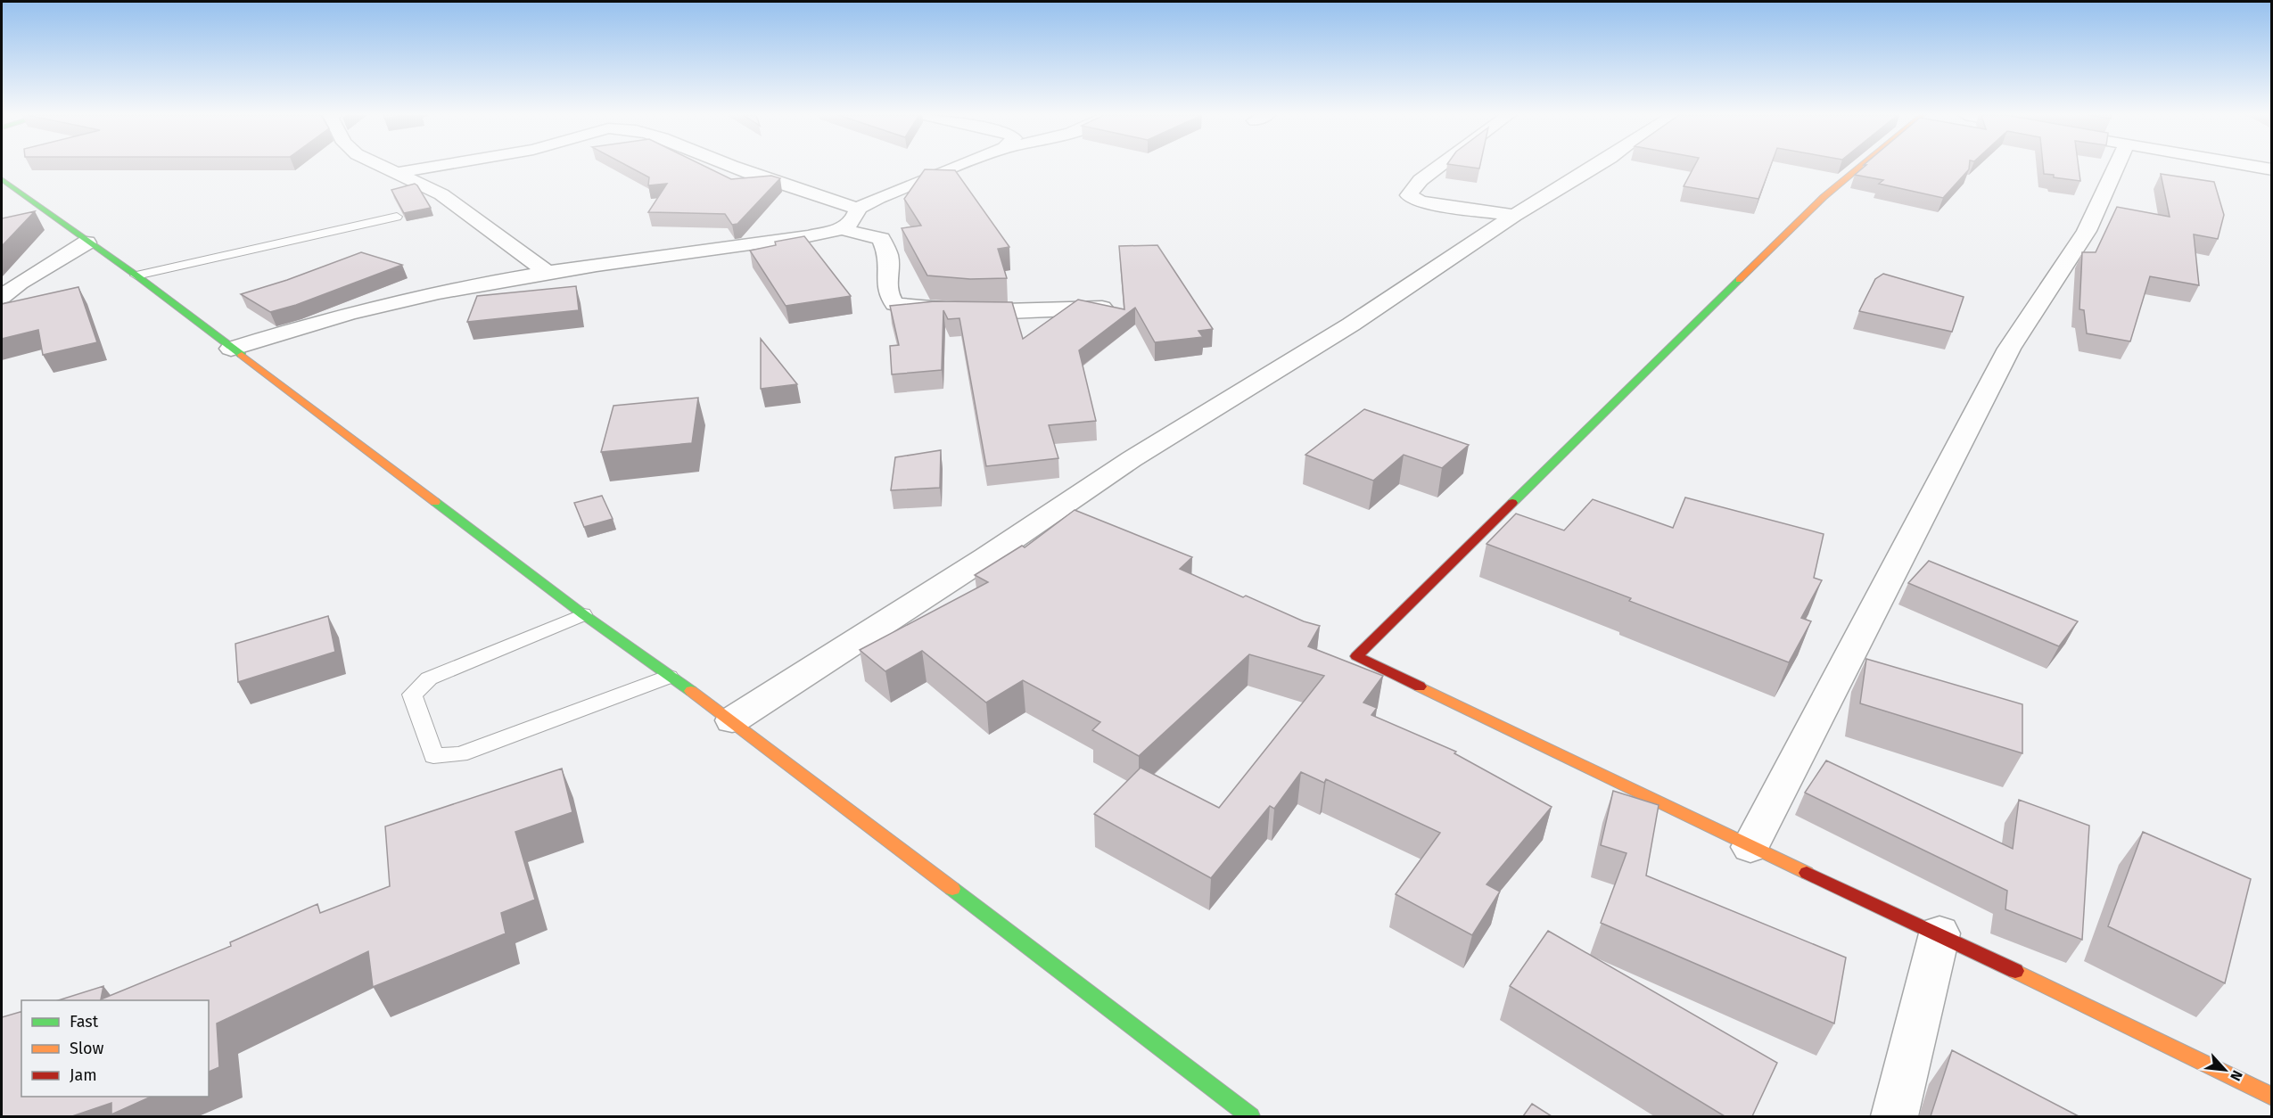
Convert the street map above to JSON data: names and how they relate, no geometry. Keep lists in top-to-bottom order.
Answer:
{
  "legend": ["Fast", "Slow", "Jam"],
  "north": "bottom right"
}
